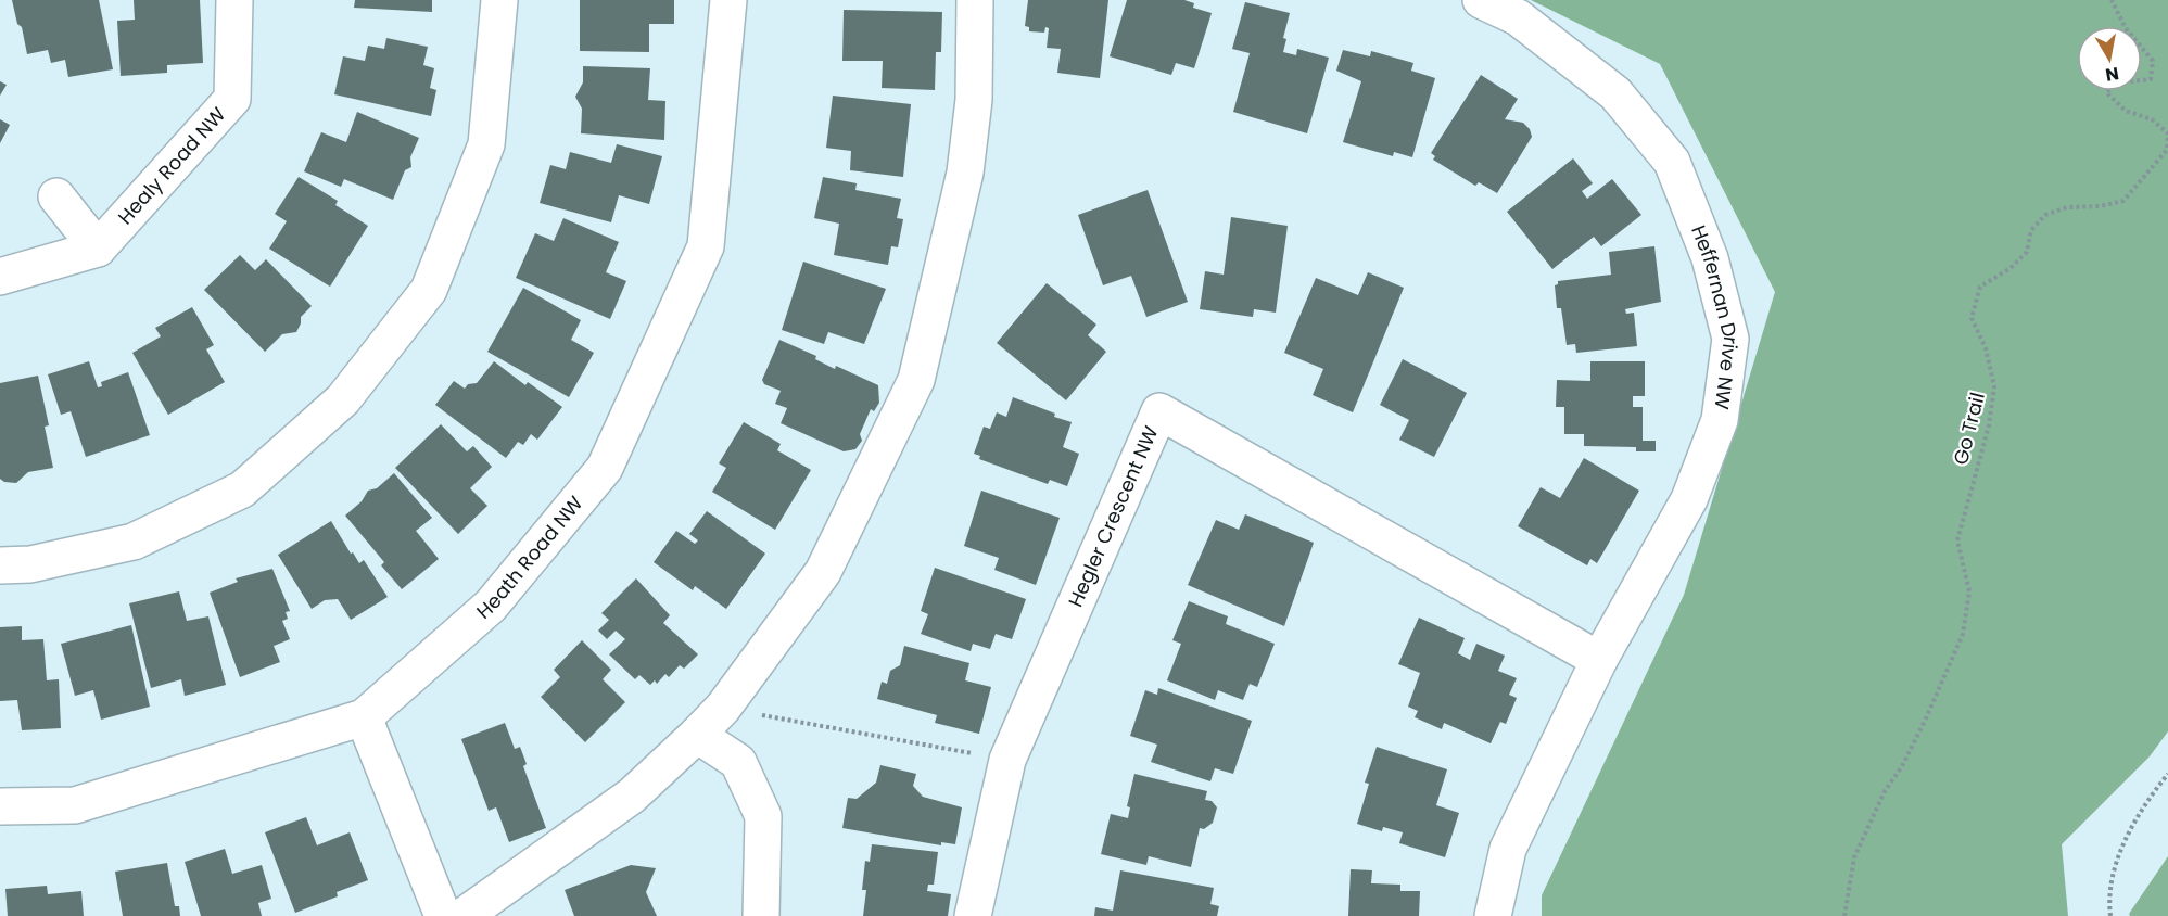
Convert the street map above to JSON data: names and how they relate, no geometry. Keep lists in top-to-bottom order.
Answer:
{
  "streets": {
    "street": [
      "Healy Road NW",
      "Heffernan Drive NW",
      "Hegler Crescent NW",
      "Heath Road NW"
    ],
    "path": ["Go Trail"]
  },
  "crossings": [
    ["Heffernan Drive NW", "Hegler Crescent NW"]
  ],
  "north": "bottom"
}
